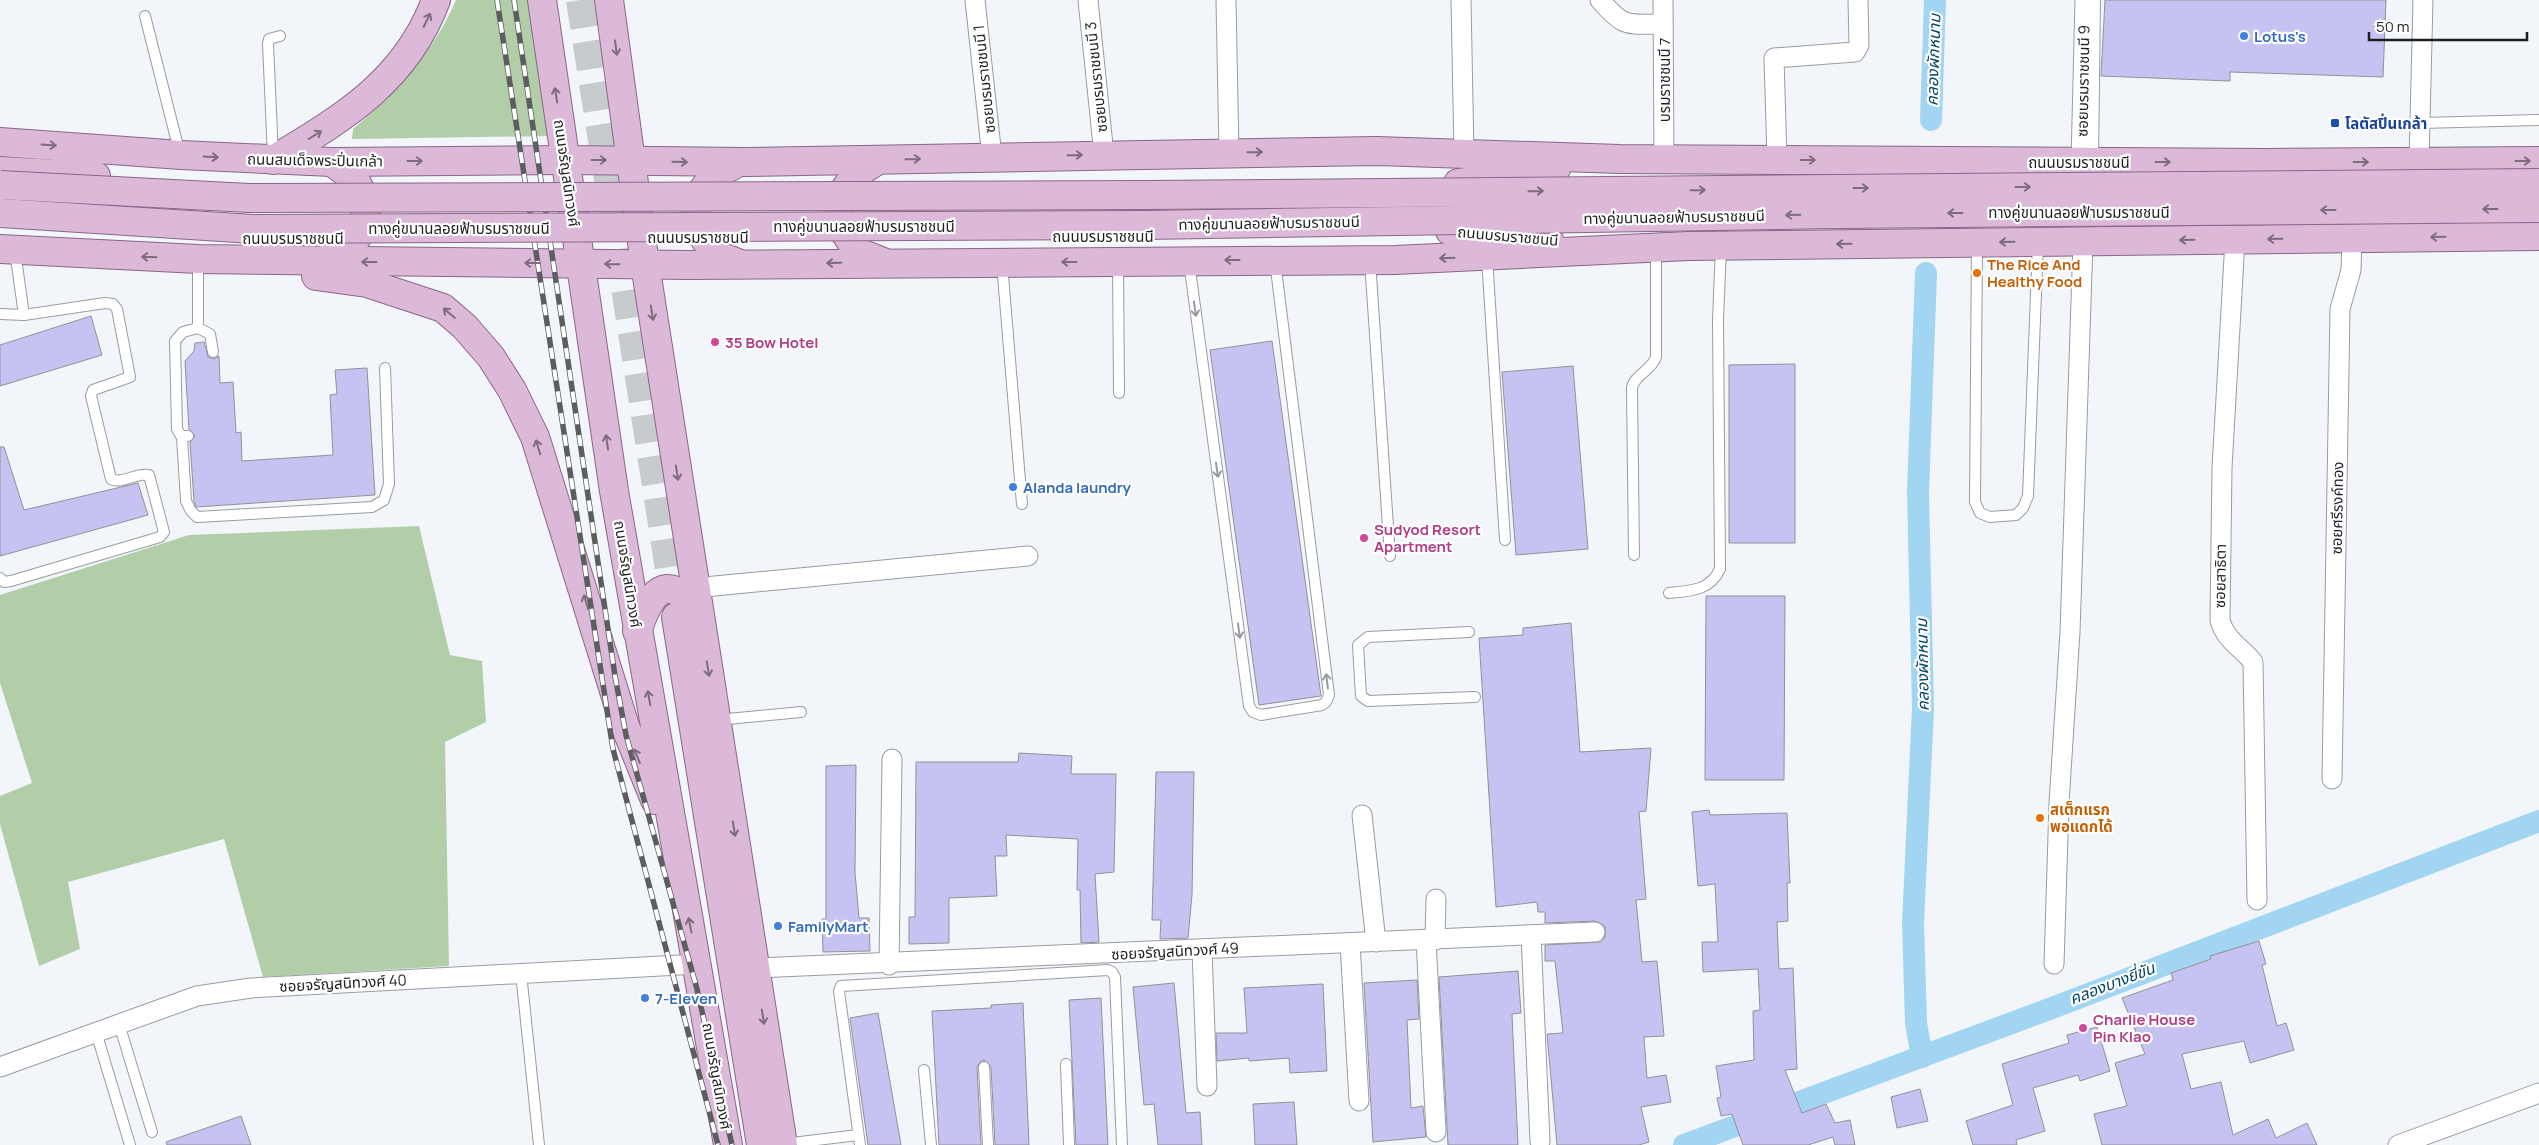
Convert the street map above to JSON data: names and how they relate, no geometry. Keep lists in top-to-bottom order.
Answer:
{
  "streets": {
    "main road": [
      "ถนนสมเด็จพระปิ่นเกล้า",
      "ถนนบรมราชชนนี",
      "ถนนจรัญสนิทวงศ์",
      "ทางคู่ขนานลอยฟ้าบรมราชชนนี"
    ],
    "street": [
      "ซอยบรมราชชนนี 3",
      "ซอยบรมราชชนนี 1",
      "บรมราชชนนี 7",
      "ซอยบรมราชชนนี 9",
      "ซอยศรีรงค์ทอง",
      "ซอยสาธิตา",
      "ซอยจรัญสนิทวงศ์ 49",
      "ซอยจรัญสนิทวงศ์ 40"
    ]
  },
  "crossings": [
    ["ซอยบรมราชชนนี 3", "ถนนบรมราชชนนี"],
    ["ซอยบรมราชชนนี 1", "ถนนบรมราชชนนี"],
    ["บรมราชชนนี 7", "ถนนบรมราชชนนี"],
    ["ซอยบรมราชชนนี 9", "ถนนบรมราชชนนี"],
    ["ถนนสมเด็จพระปิ่นเกล้า", "ถนนบรมราชชนนี"],
    ["ถนนสมเด็จพระปิ่นเกล้า", "ถนนจรัญสนิทวงศ์"],
    ["ถนนบรมราชชนนี", "ถนนจรัญสนิทวงศ์"],
    ["ถนนบรมราชชนนี", "ซอยศรีรงค์ทอง"],
    ["ถนนบรมราชชนนี", "ซอยสาธิตา"],
    ["ถนนจรัญสนิทวงศ์", "ซอยจรัญสนิทวงศ์ 49"],
    ["ถนนจรัญสนิทวงศ์", "ซอยจรัญสนิทวงศ์ 40"]
  ],
  "water": ["คลองผักหนาม", "คลองบางยี่ขัน"],
  "places": {
    "other": [
      "Lotus's",
      "The Rice And Healthy Food",
      "35 Bow Hotel",
      "Alanda laundry",
      "Sudyod Resort Apartment",
      "สเต็กแรก พอแดกได้",
      "FamilyMart",
      "7-Eleven",
      "Charlie House Pin Klao"
    ],
    "transit": ["โลตัสปิ่นเกล้า"]
  },
  "scale_bar": "50 m"
}
